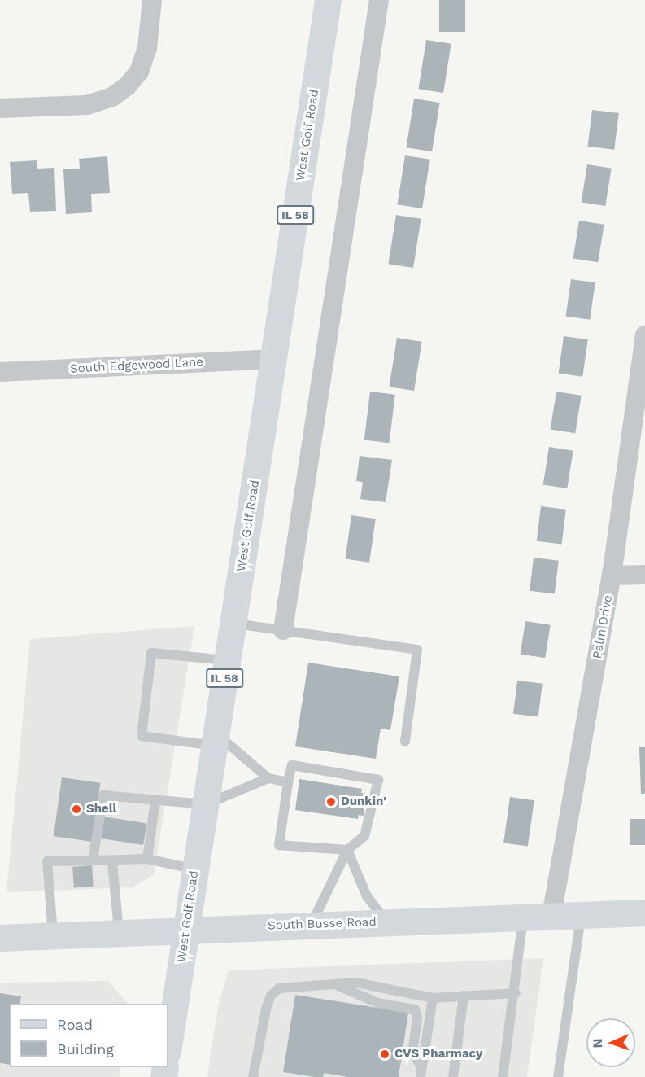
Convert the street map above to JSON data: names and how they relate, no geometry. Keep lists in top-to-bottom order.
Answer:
{
  "streets": {
    "main road": ["West Golf Road", "IL 58", "South Busse Road"],
    "street": ["South Edgewood Lane", "Palm Drive"]
  },
  "crossings": [
    ["West Golf Road", "South Edgewood Lane"],
    ["West Golf Road", "South Busse Road"],
    ["Palm Drive", "South Busse Road"]
  ],
  "places": ["Dunkin'", "Shell", "CVS Pharmacy"],
  "legend": ["Road", "Building"],
  "north": "left"
}
